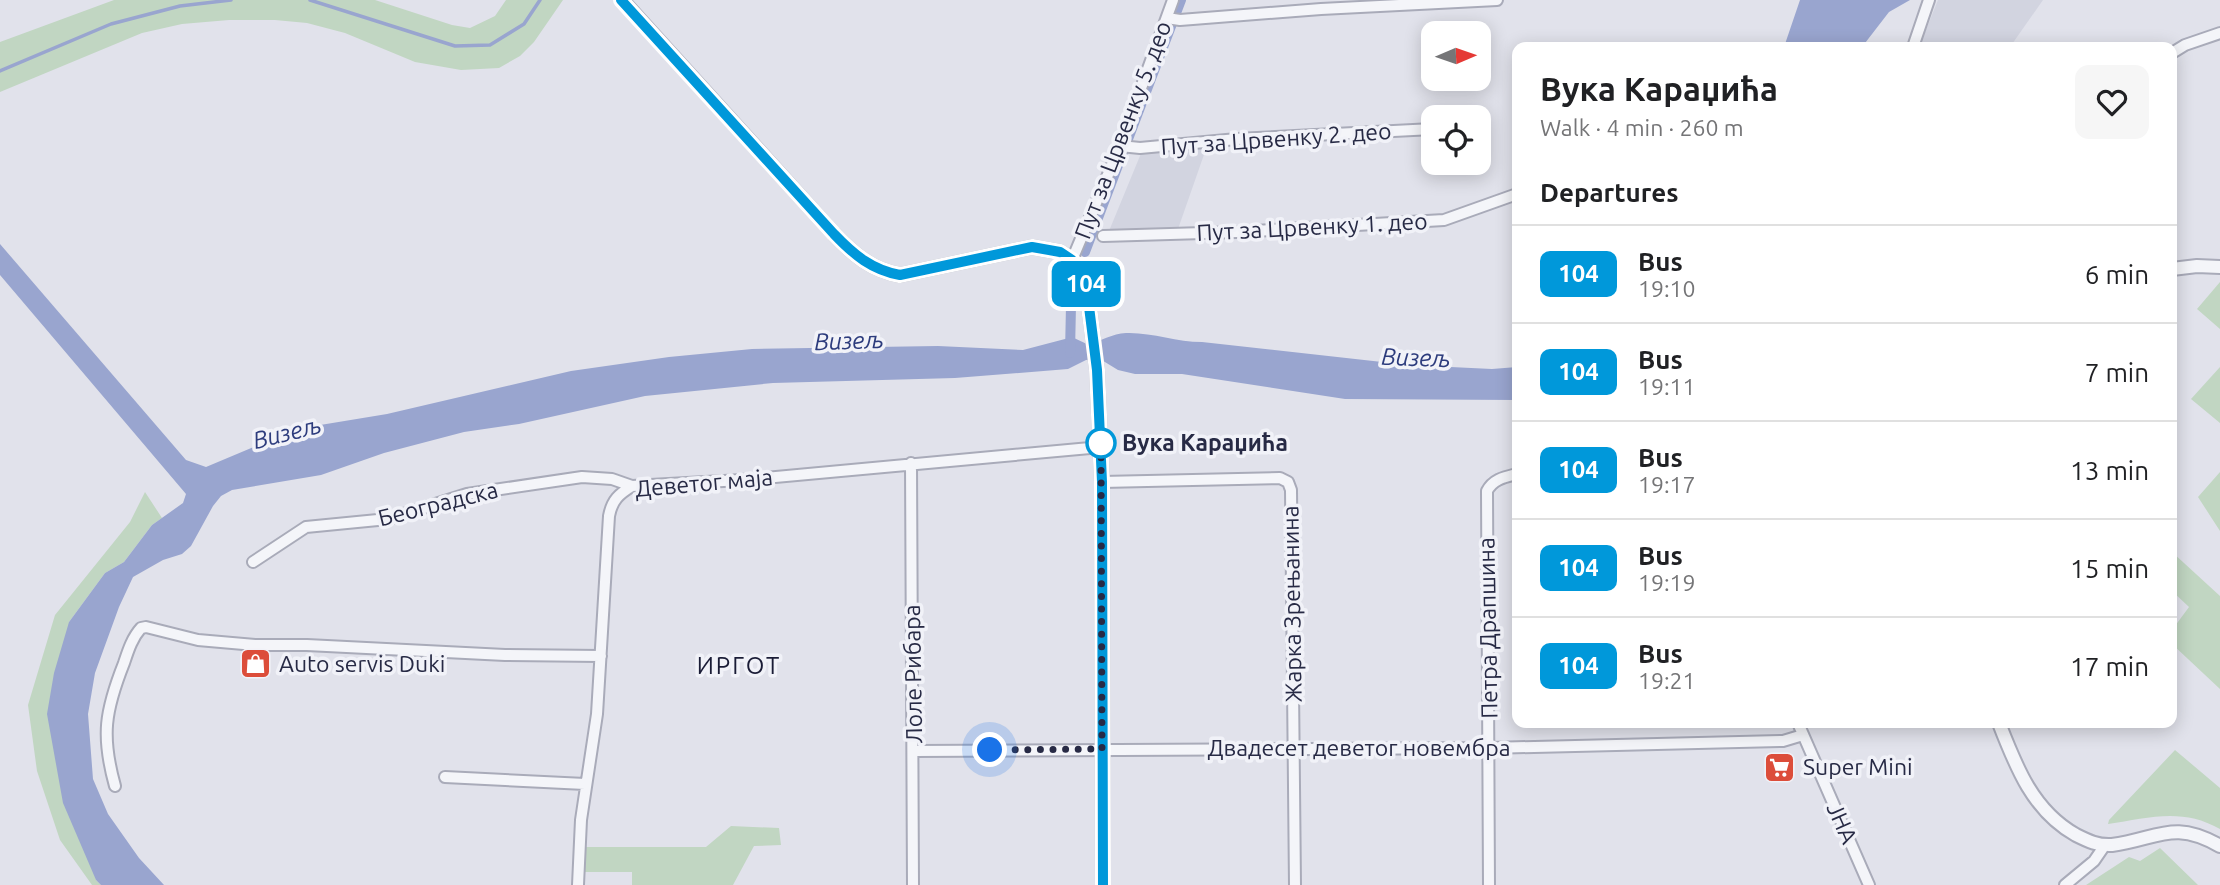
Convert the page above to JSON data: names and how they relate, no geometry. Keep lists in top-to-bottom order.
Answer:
{
  "streets": {
    "street": [
      "Пут за Црвенку 5. део",
      "Пут за Црвенку 2. део",
      "Пут за Црвенку 1. део",
      "Деветог маја",
      "Београдска",
      "Жарка Зрењанина",
      "Петра Драпшина",
      "Лоле Рибара",
      "Двадесет деветог новембра",
      "ЈНА"
    ]
  },
  "crossings": [
    ["Пут за Црвенку 5. део", "Пут за Црвенку 2. део"],
    ["Деветог маја", "Београдска"],
    ["Деветог маја", "Лоле Рибара"],
    ["Жарка Зрењанина", "Двадесет деветог новембра"],
    ["Петра Драпшина", "Двадесет деветог новембра"],
    ["Лоле Рибара", "Двадесет деветог новембра"],
    ["Двадесет деветог новембра", "ЈНА"]
  ],
  "districts": ["ИРГОТ"],
  "water": ["Визељ"],
  "places": {
    "other": ["Вука Караџића"],
    "shop": ["Auto servis Duki"],
    "supermarket": ["Super Mini"]
  },
  "lines": ["bus line 104"],
  "north": "right",
  "page": {
    "on_map": "104",
    "heading": [
      ["Вука Караџића", "Walk · 4 min · 260 m"],
      "Departures"
    ],
    "list": [
      {
        "mark": "104",
        "name": "Bus",
        "note": "19:10",
        "value": "6 min"
      },
      {
        "mark": "104",
        "name": "Bus",
        "note": "19:11",
        "value": "7 min"
      },
      {
        "mark": "104",
        "name": "Bus",
        "note": "19:17",
        "value": "13 min"
      },
      {
        "mark": "104",
        "name": "Bus",
        "note": "19:19",
        "value": "15 min"
      },
      {
        "mark": "104",
        "name": "Bus",
        "note": "19:21",
        "value": "17 min"
      }
    ]
  }
}
